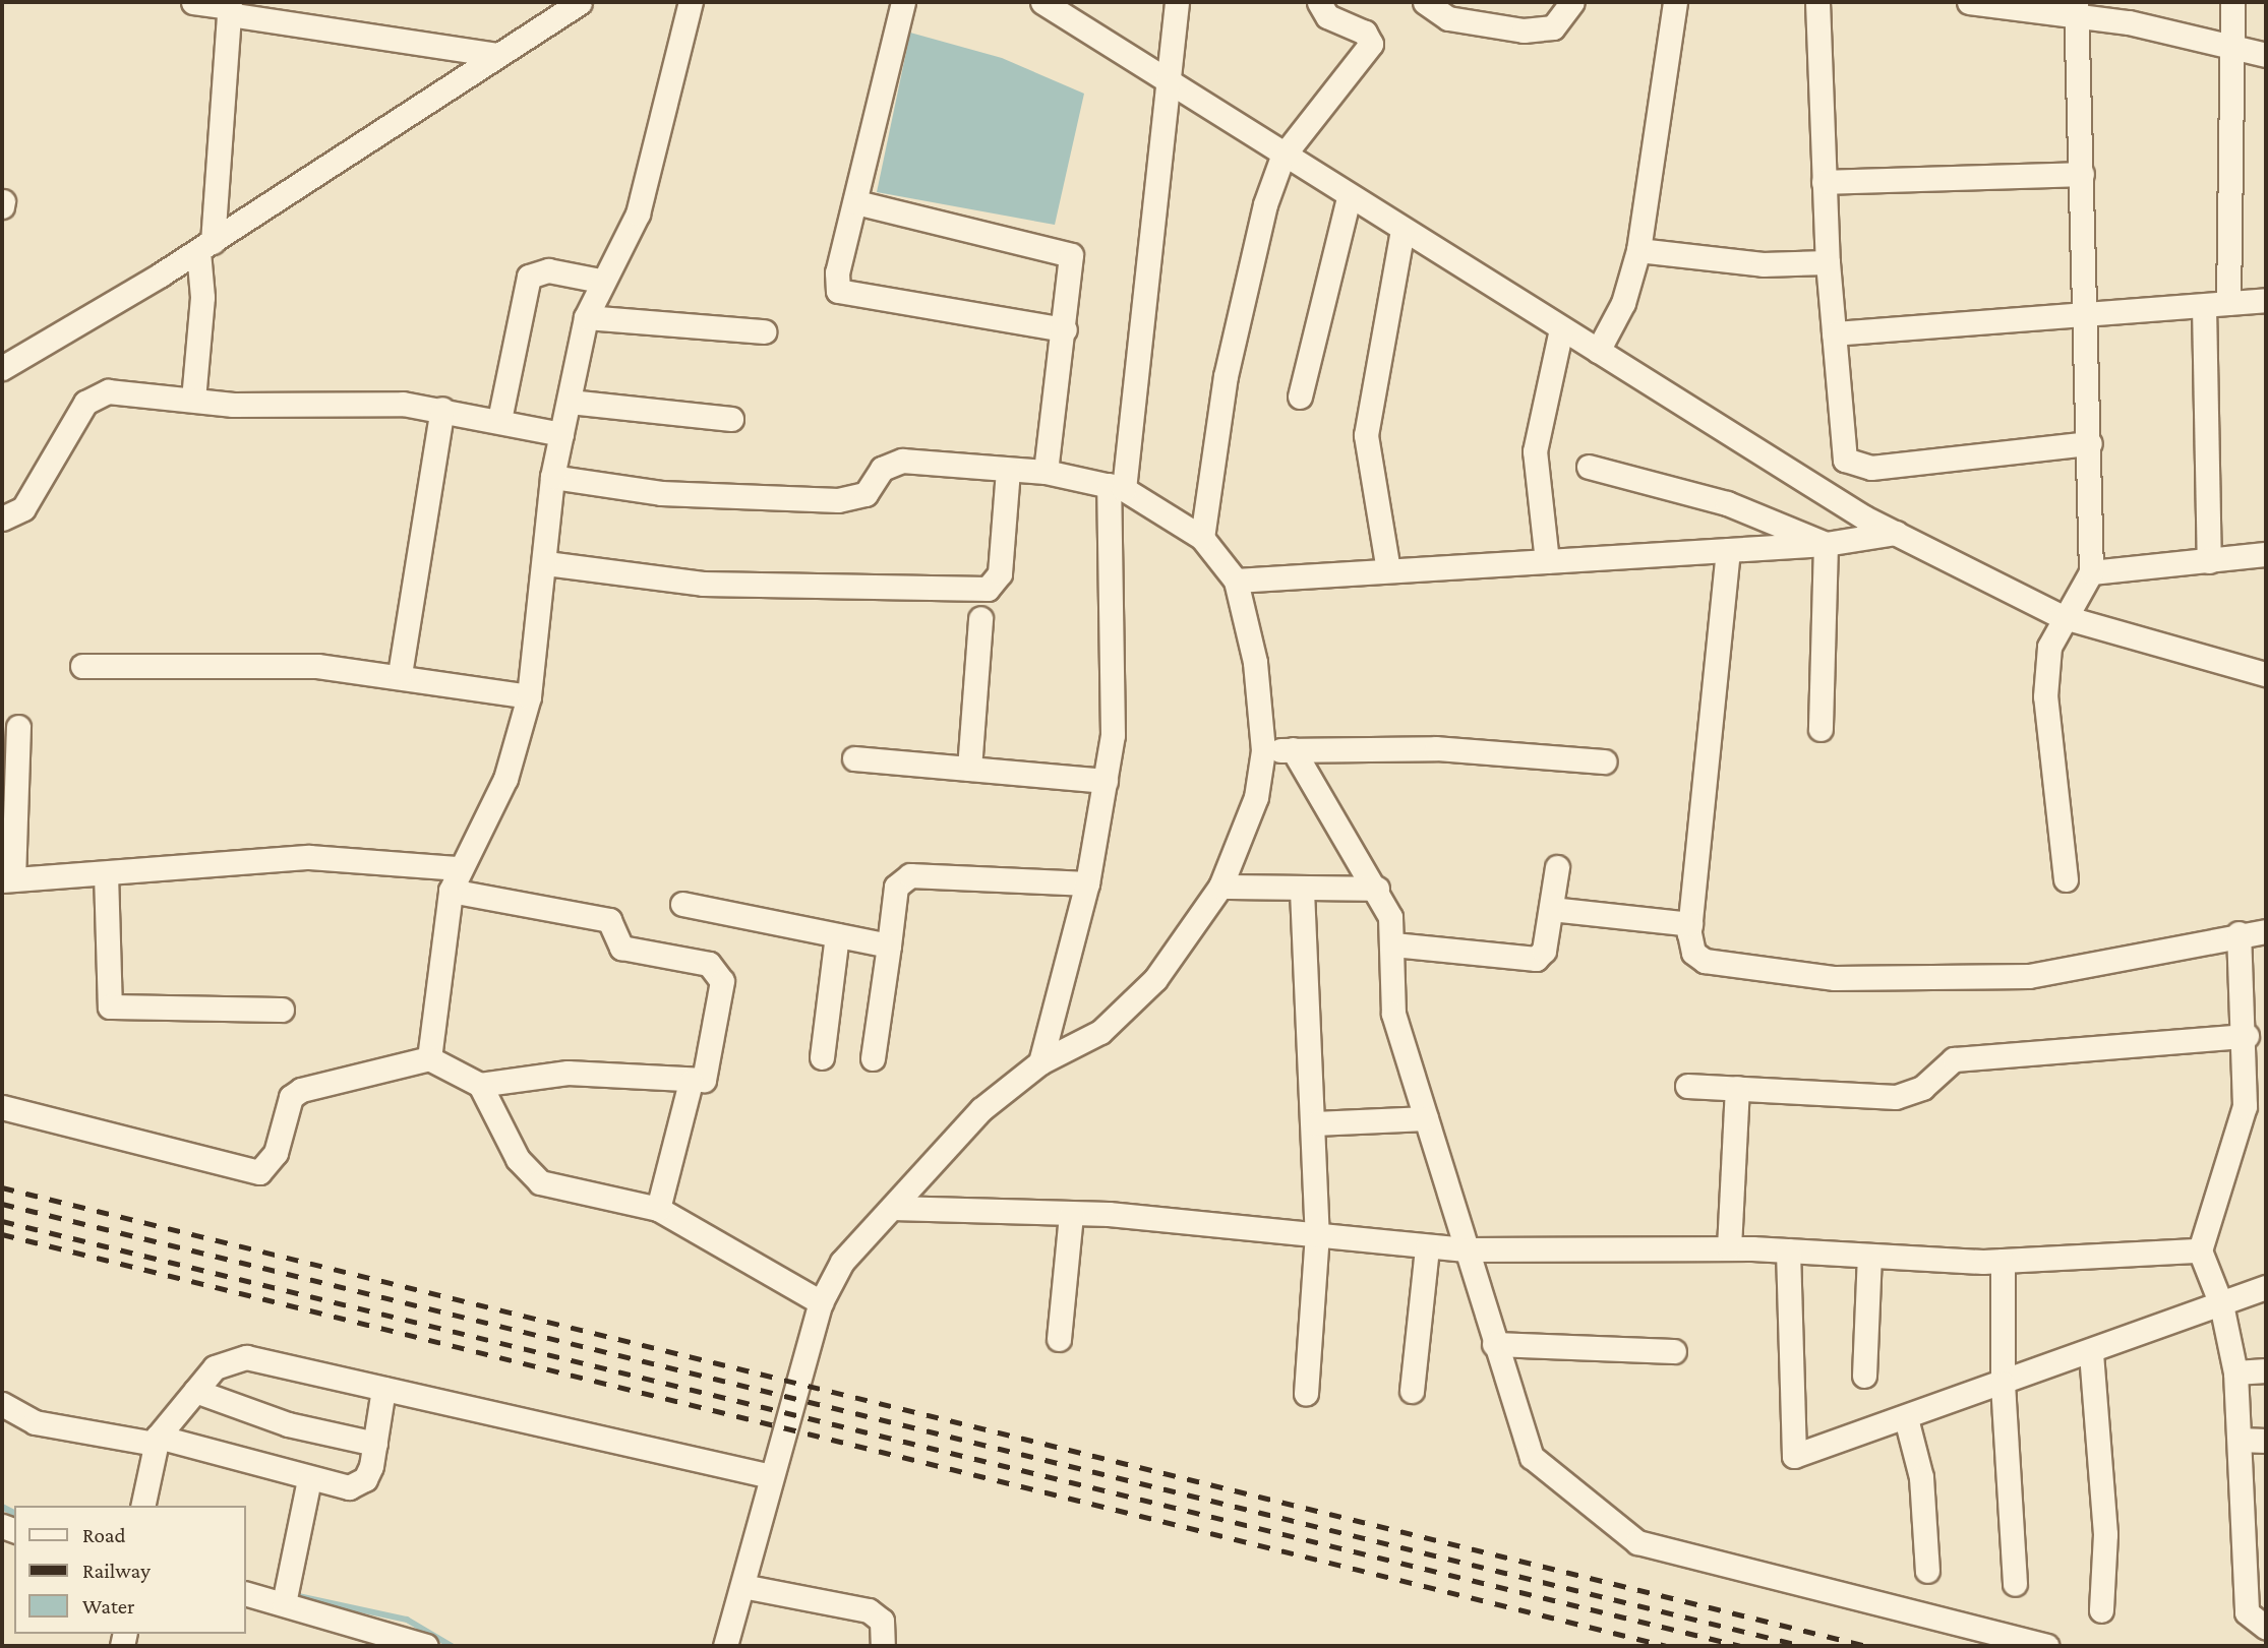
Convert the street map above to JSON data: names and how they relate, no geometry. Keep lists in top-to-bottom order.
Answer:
{
  "legend": ["Road", "Railway", "Water"]
}
